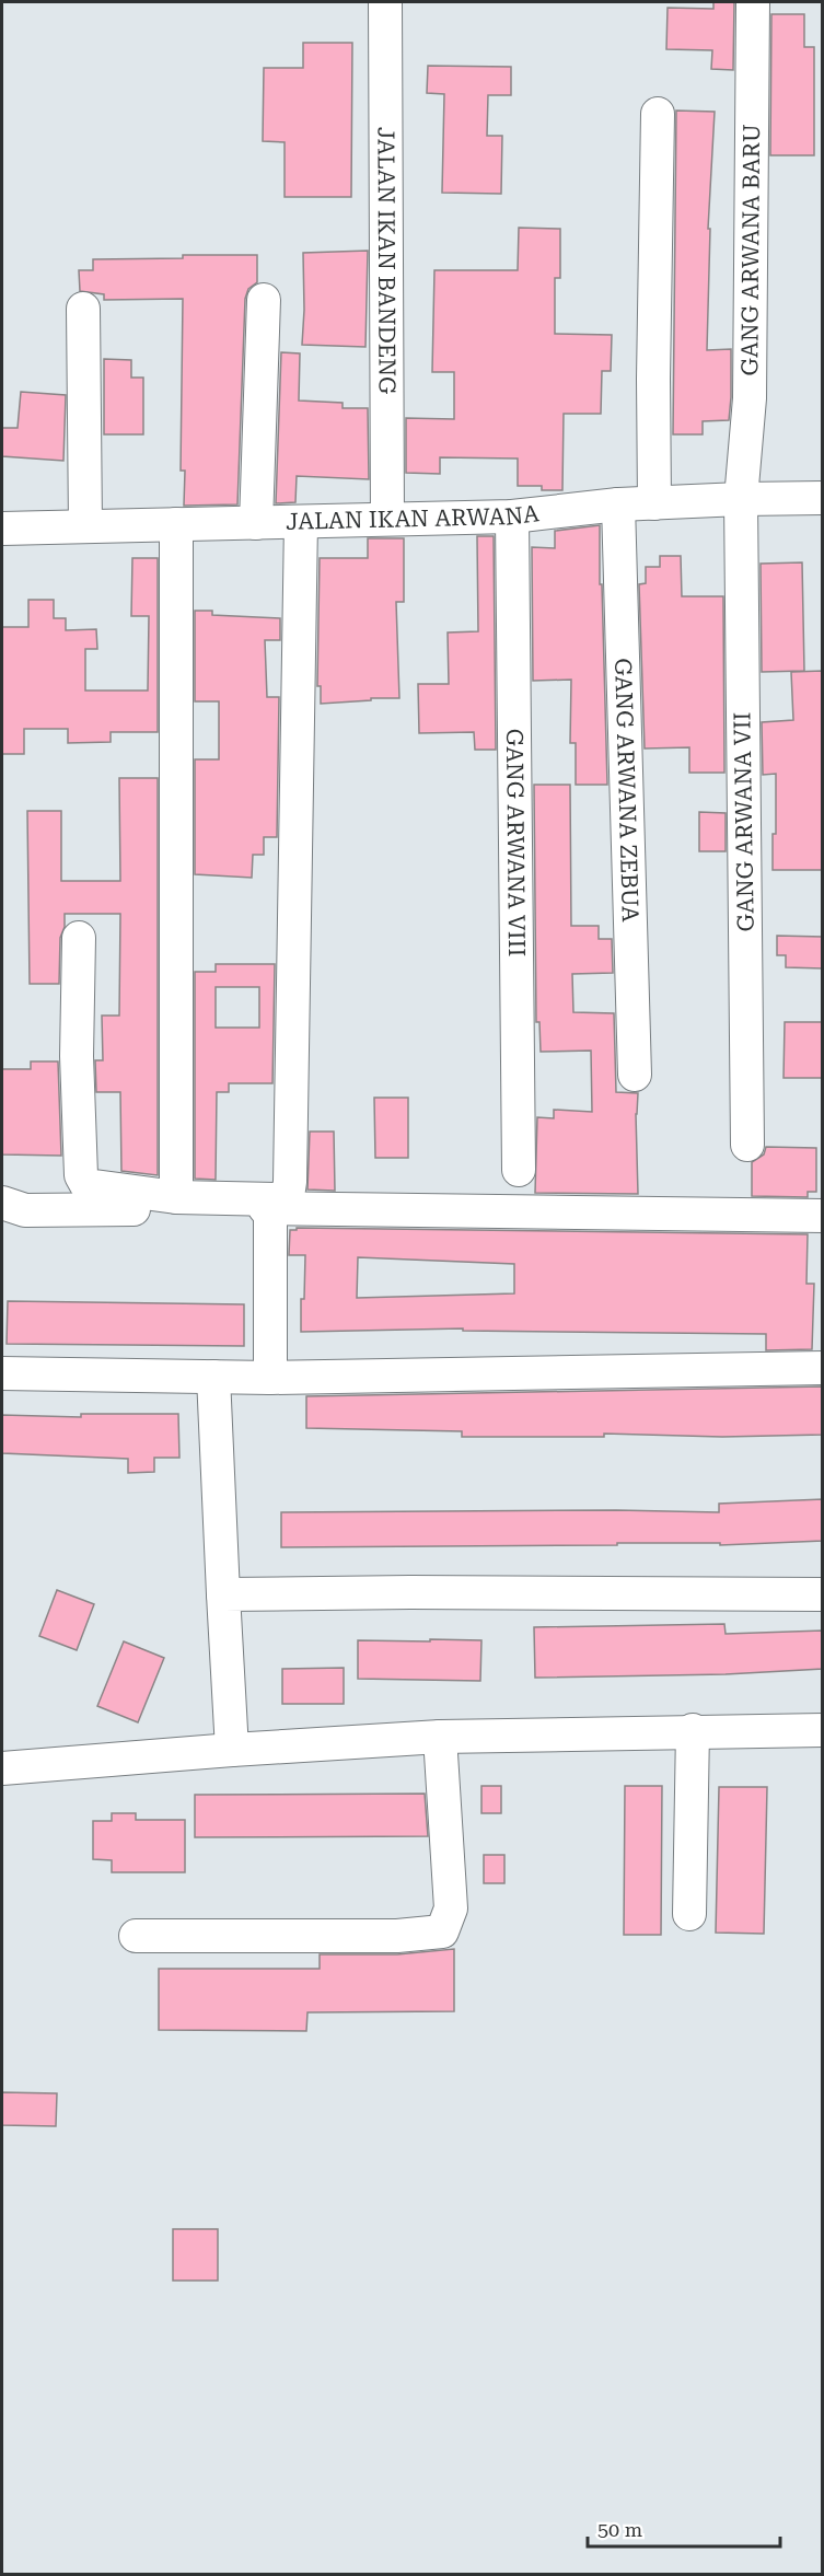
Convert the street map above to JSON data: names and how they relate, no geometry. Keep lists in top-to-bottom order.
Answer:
{
  "streets": {
    "street": [
      "GANG ARWANA BARU",
      "JALAN IKAN BANDENG",
      "JALAN IKAN ARWANA",
      "GANG ARWANA ZEBUA",
      "GANG ARWANA VII",
      "GANG ARWANA VIII"
    ]
  },
  "crossings": [
    ["GANG ARWANA BARU", "JALAN IKAN ARWANA"],
    ["GANG ARWANA BARU", "GANG ARWANA VII"],
    ["JALAN IKAN BANDENG", "JALAN IKAN ARWANA"],
    ["JALAN IKAN ARWANA", "GANG ARWANA ZEBUA"],
    ["JALAN IKAN ARWANA", "GANG ARWANA VII"],
    ["JALAN IKAN ARWANA", "GANG ARWANA VIII"]
  ],
  "scale_bar": "50 m"
}
